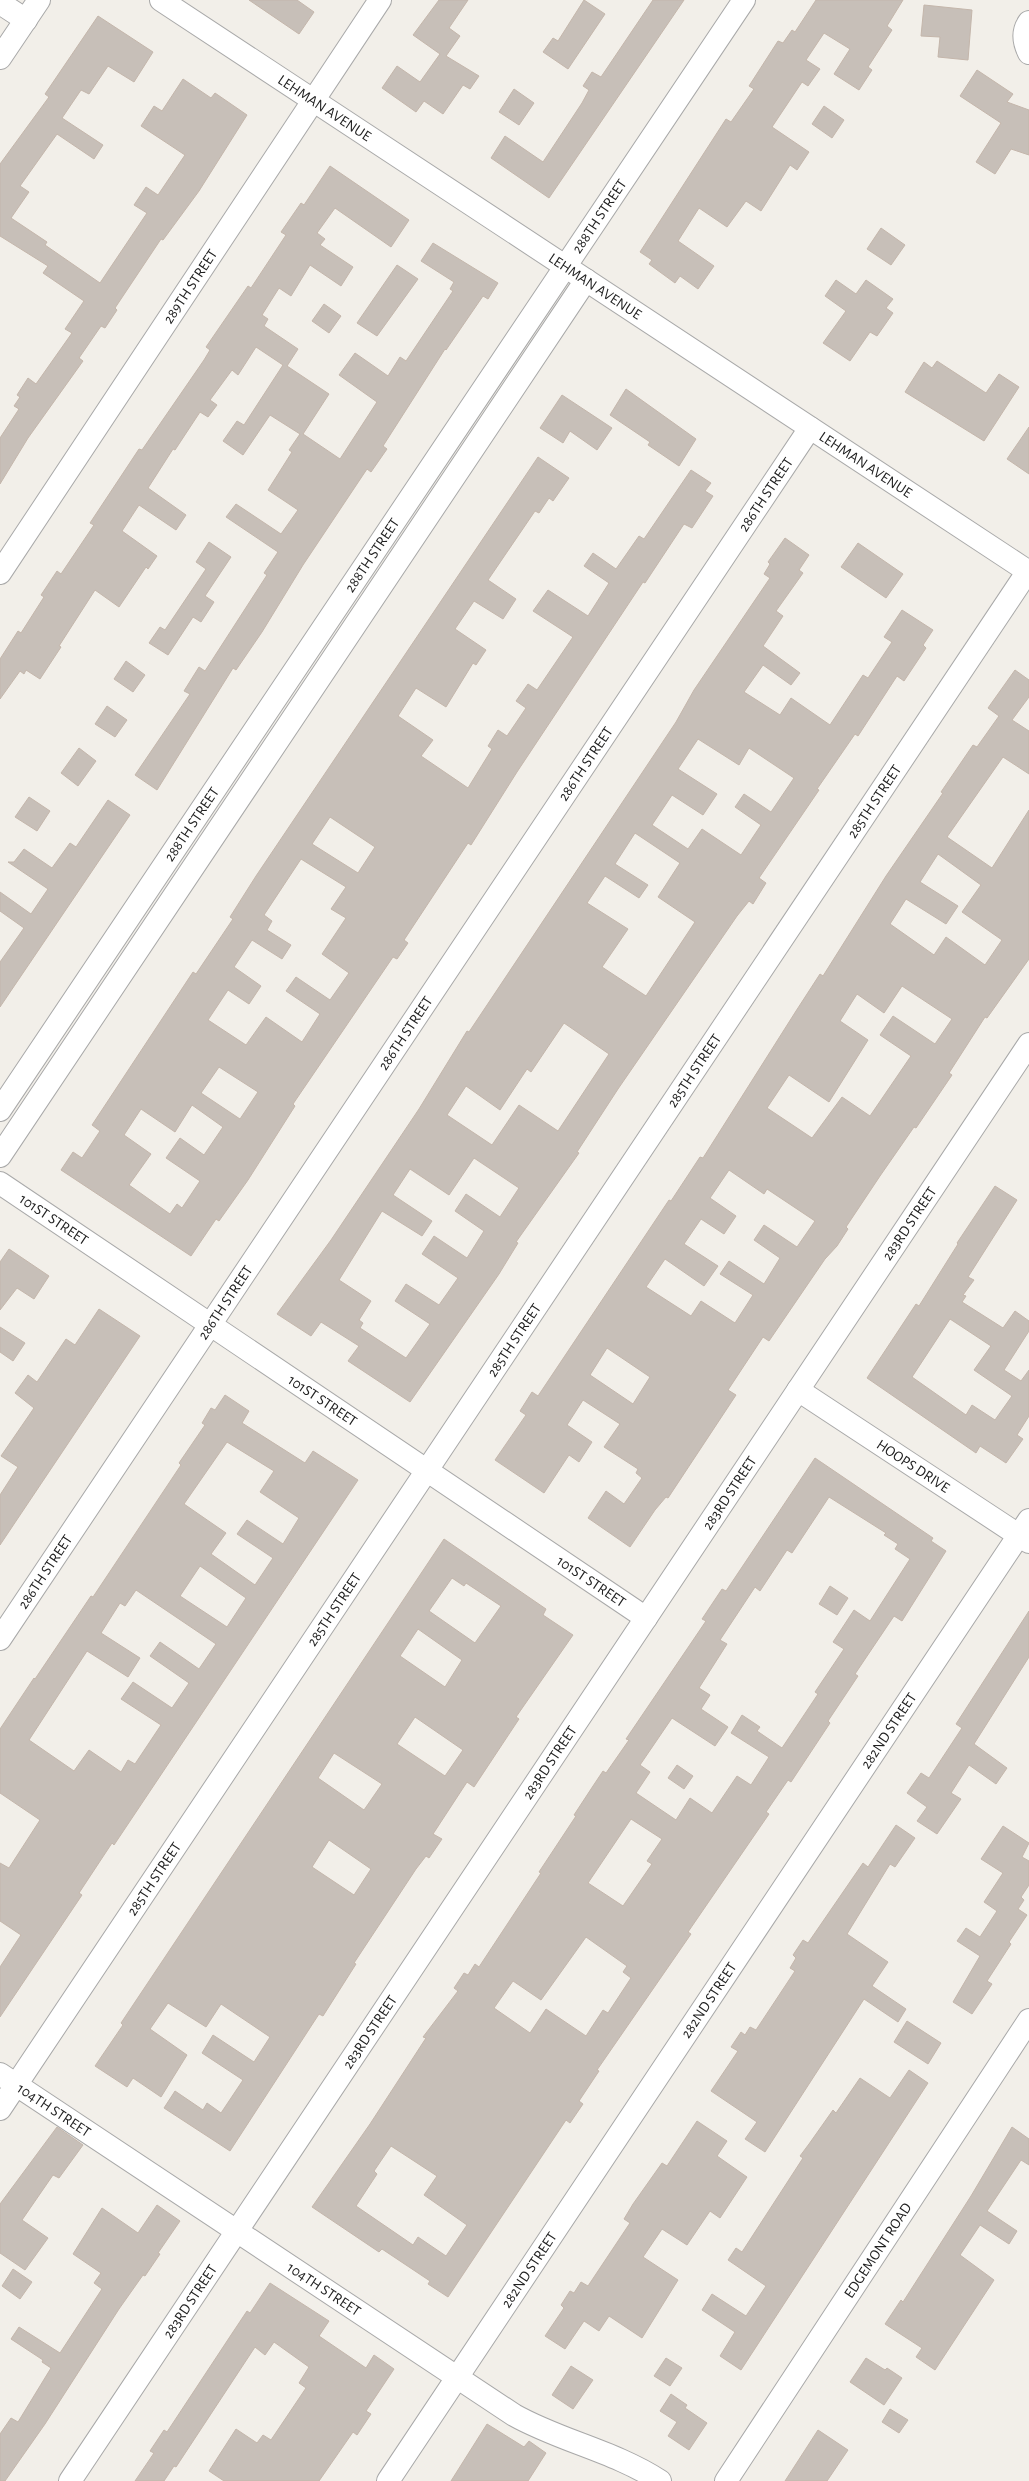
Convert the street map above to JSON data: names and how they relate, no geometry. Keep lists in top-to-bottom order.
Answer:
{
  "streets": {
    "street": [
      "LEHMAN AVENUE",
      "288TH STREET",
      "289TH STREET",
      "286TH STREET",
      "285TH STREET",
      "101ST STREET",
      "283RD STREET",
      "HOOPS DRIVE",
      "282ND STREET",
      "104TH STREET",
      "EDGEMONT ROAD"
    ]
  },
  "crossings": [
    ["LEHMAN AVENUE", "288TH STREET"],
    ["LEHMAN AVENUE", "289TH STREET"],
    ["LEHMAN AVENUE", "286TH STREET"],
    ["LEHMAN AVENUE", "285TH STREET"],
    ["286TH STREET", "101ST STREET"],
    ["285TH STREET", "101ST STREET"],
    ["285TH STREET", "104TH STREET"],
    ["101ST STREET", "283RD STREET"],
    ["283RD STREET", "HOOPS DRIVE"],
    ["283RD STREET", "104TH STREET"],
    ["HOOPS DRIVE", "282ND STREET"],
    ["282ND STREET", "104TH STREET"]
  ]
}
